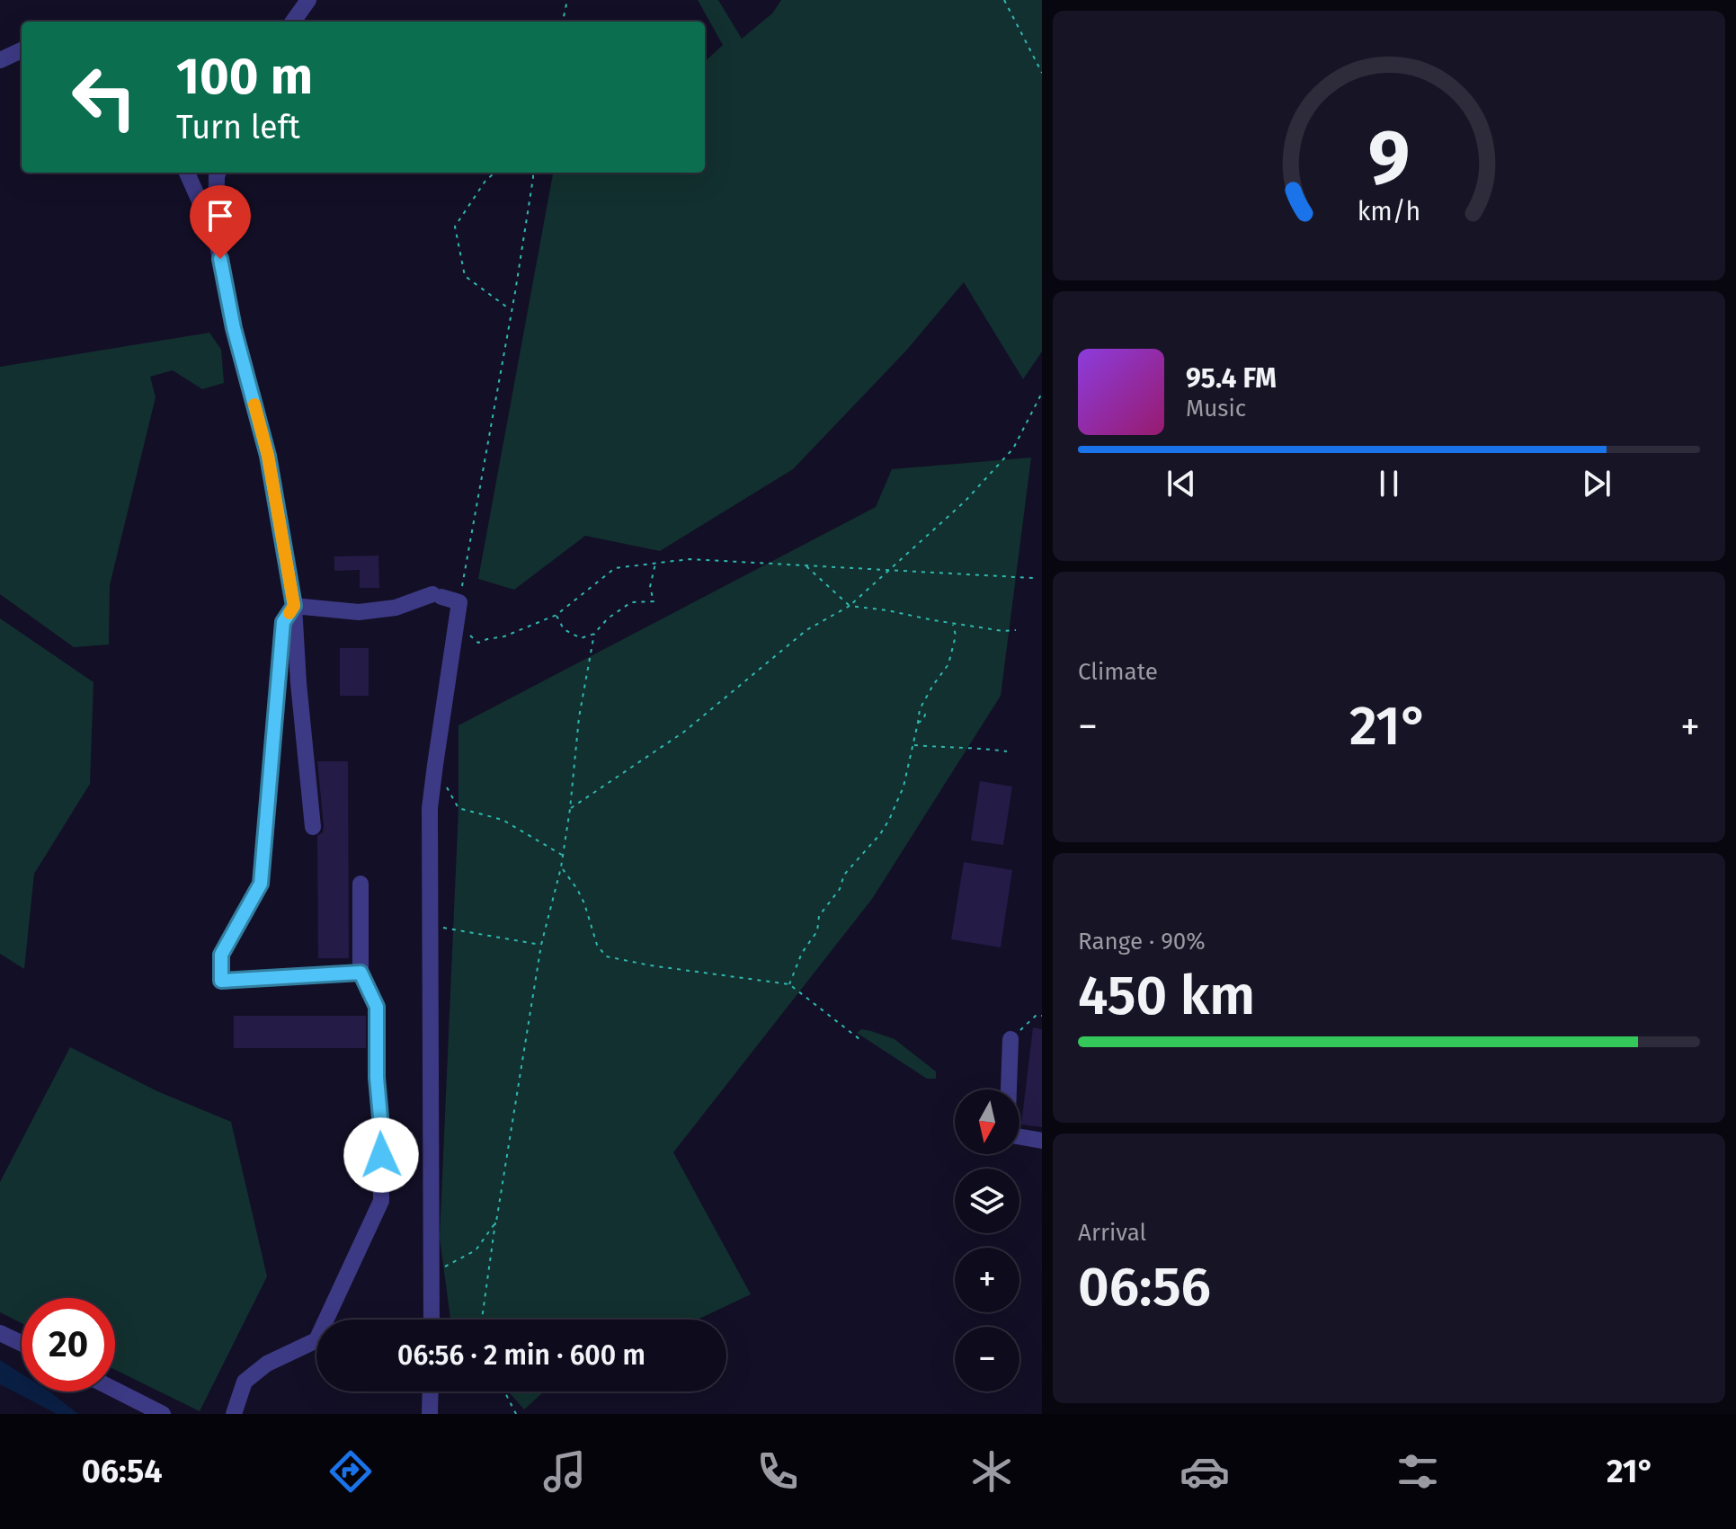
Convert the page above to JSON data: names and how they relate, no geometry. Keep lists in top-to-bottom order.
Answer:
{
  "north": "bottom",
  "page": {
    "turn": ["100 m", "Turn left"],
    "song": ["95.4 FM", "Music"],
    "tile": [
      "Climate",
      ["Range · 90%", "450 km"],
      ["Arrival", "06:56"]
    ],
    "heat": ["−", "21°", "+"],
    "map_buttons": ["+", "−"],
    "limit": "20",
    "trip": "06:56 · 2 min · 600 m",
    "tabs": ["06:54", "21°"],
    "gauge": ["9", "km/h"]
  }
}
